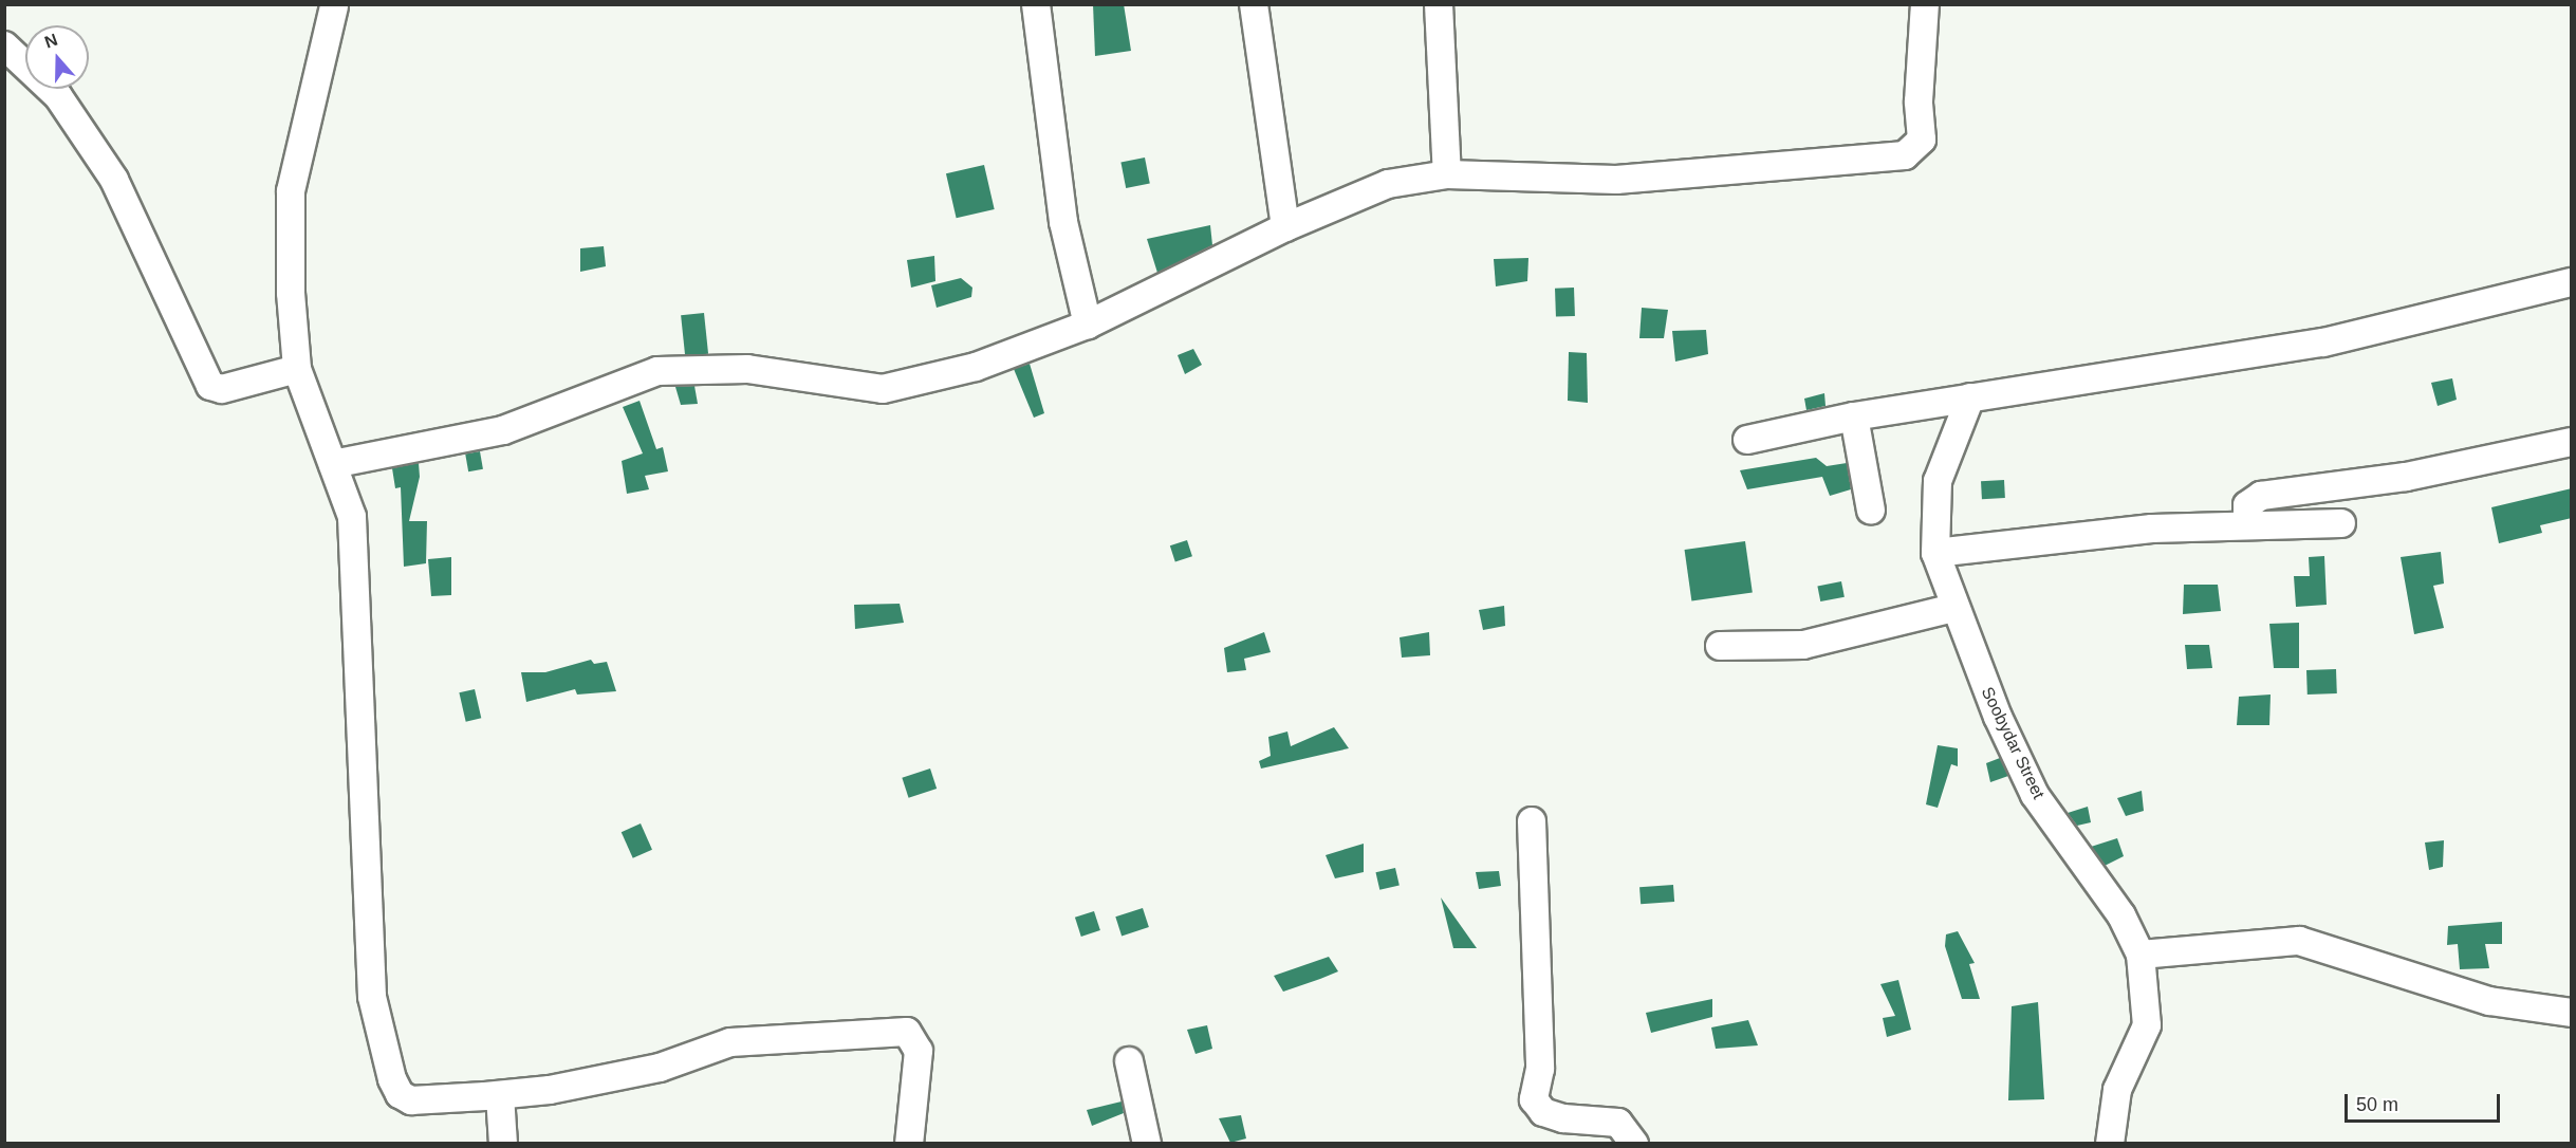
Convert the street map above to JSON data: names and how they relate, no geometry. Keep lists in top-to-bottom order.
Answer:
{
  "streets": {
    "street": ["Soobydar Street"]
  },
  "scale_bar": "50 m",
  "north": "top"
}
